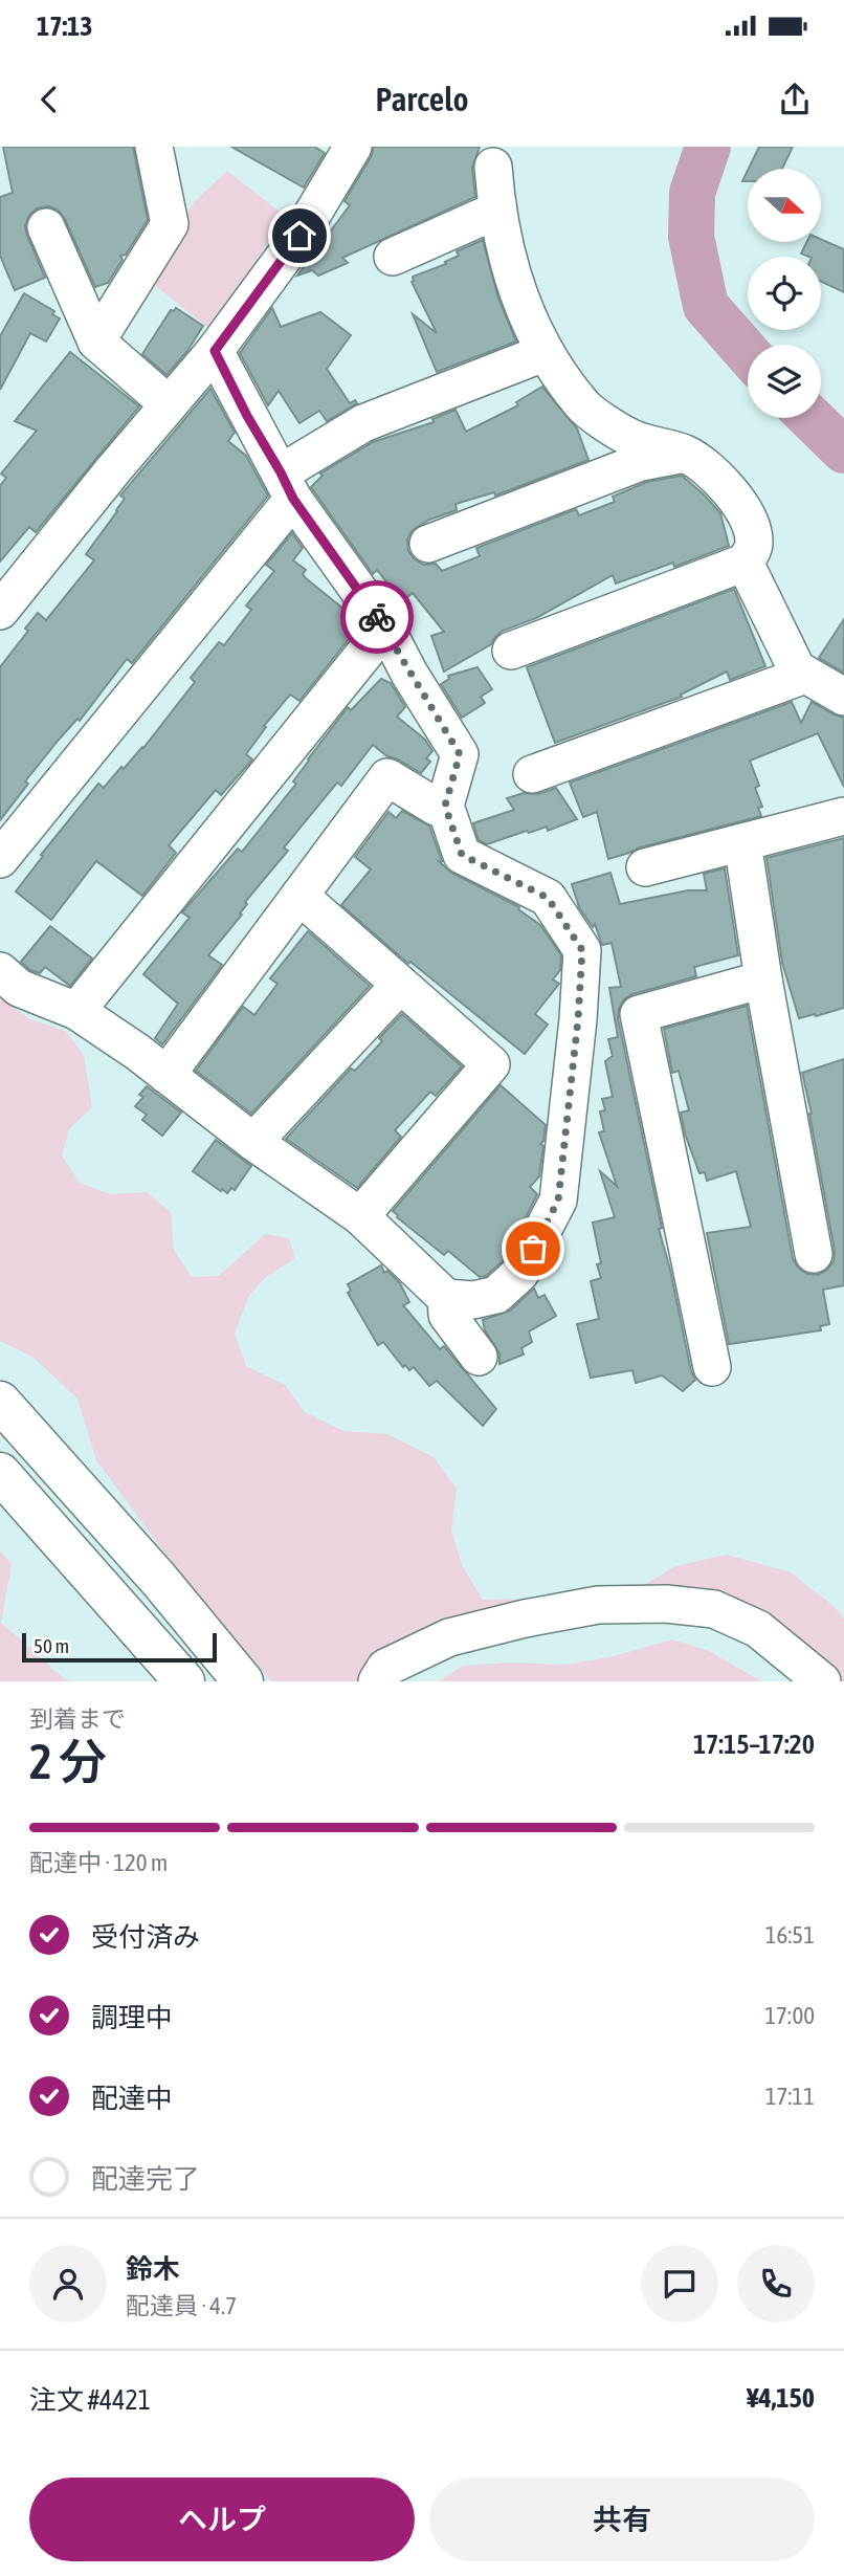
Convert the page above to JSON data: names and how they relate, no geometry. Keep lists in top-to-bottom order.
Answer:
{
  "scale_bar": "50 m",
  "north": "right",
  "page": {
    "status": "17:13",
    "header": "Parcelo",
    "scale": "50 m",
    "heading": ["2 分", "到着まで", "17:15–17:20"],
    "panel": [
      "鈴木",
      "配達員 · 4.7",
      "注文 #4421",
      "¥4,150"
    ],
    "bar": "配達中 · 120 m",
    "list": [
      ["受付済み", "16:51"],
      ["調理中", "17:00"],
      ["配達中", "17:11"],
      "配達完了"
    ],
    "buttons": ["ヘルプ", "共有"]
  }
}
